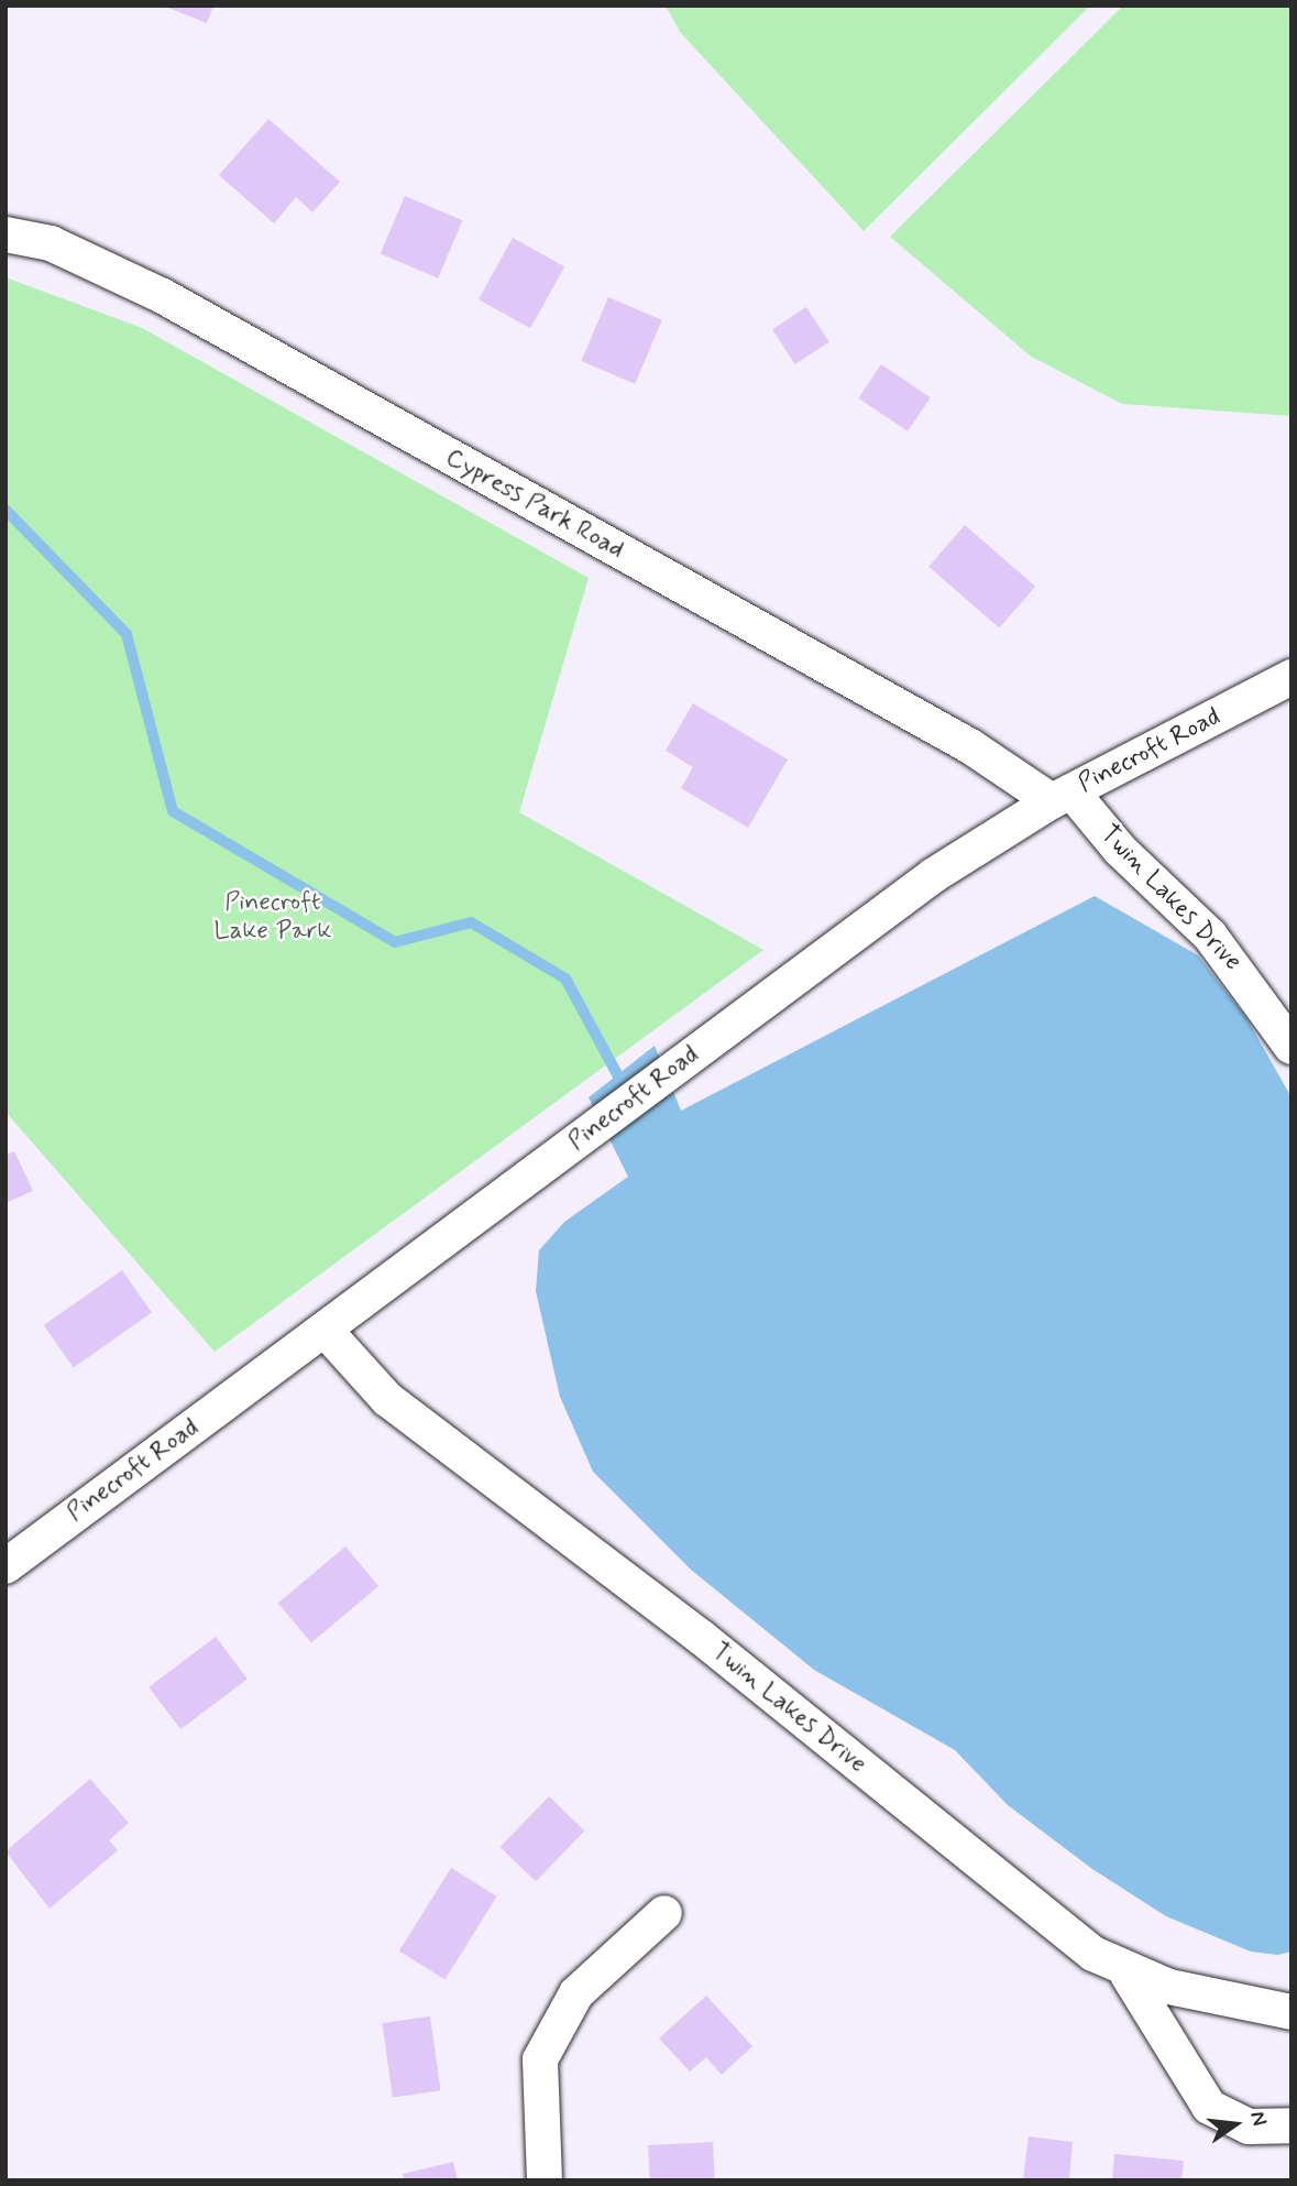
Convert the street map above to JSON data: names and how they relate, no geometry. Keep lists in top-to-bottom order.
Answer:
{
  "streets": {
    "street": ["Cypress Park Road", "Pinecroft Road", "Twin Lakes Drive"]
  },
  "crossings": [
    ["Cypress Park Road", "Pinecroft Road"],
    ["Cypress Park Road", "Twin Lakes Drive"],
    ["Pinecroft Road", "Twin Lakes Drive"]
  ],
  "parks": ["Pinecroft Lake Park"],
  "north": "right"
}
